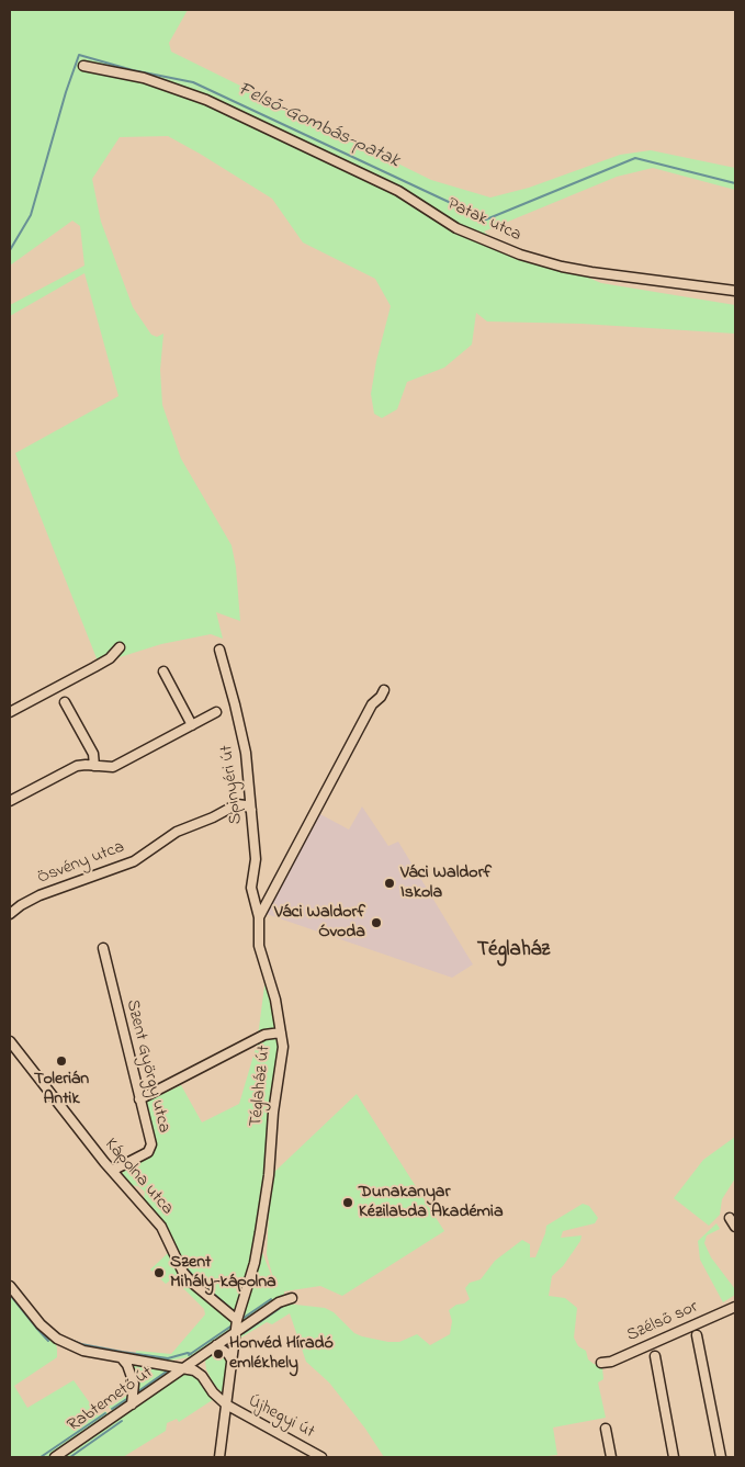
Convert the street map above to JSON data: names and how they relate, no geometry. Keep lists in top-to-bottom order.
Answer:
{
  "streets": {
    "street": [
      "Patak utca",
      "Spinyéri út",
      "Ösvény utca",
      "Szent György utca",
      "Téglaház út",
      "Kápolna utca",
      "Szélső sor",
      "Rabtemető út",
      "Újhegyi út"
    ]
  },
  "crossings": [
    ["Spinyéri út", "Ösvény utca"],
    ["Spinyéri út", "Téglaház út"],
    ["Szent György utca", "Kápolna utca"],
    ["Téglaház út", "Kápolna utca"]
  ],
  "districts": ["Téglaház"],
  "water": ["Felső-Gombás-patak"],
  "places": [
    "Váci Waldorf Iskola",
    "Váci Waldorf Óvoda",
    "Tolerián Antik",
    "Dunakanyar Kézilabda Akadémia",
    "Szent Mihály-kápolna",
    "Honvéd Híradó emlékhely"
  ]
}
